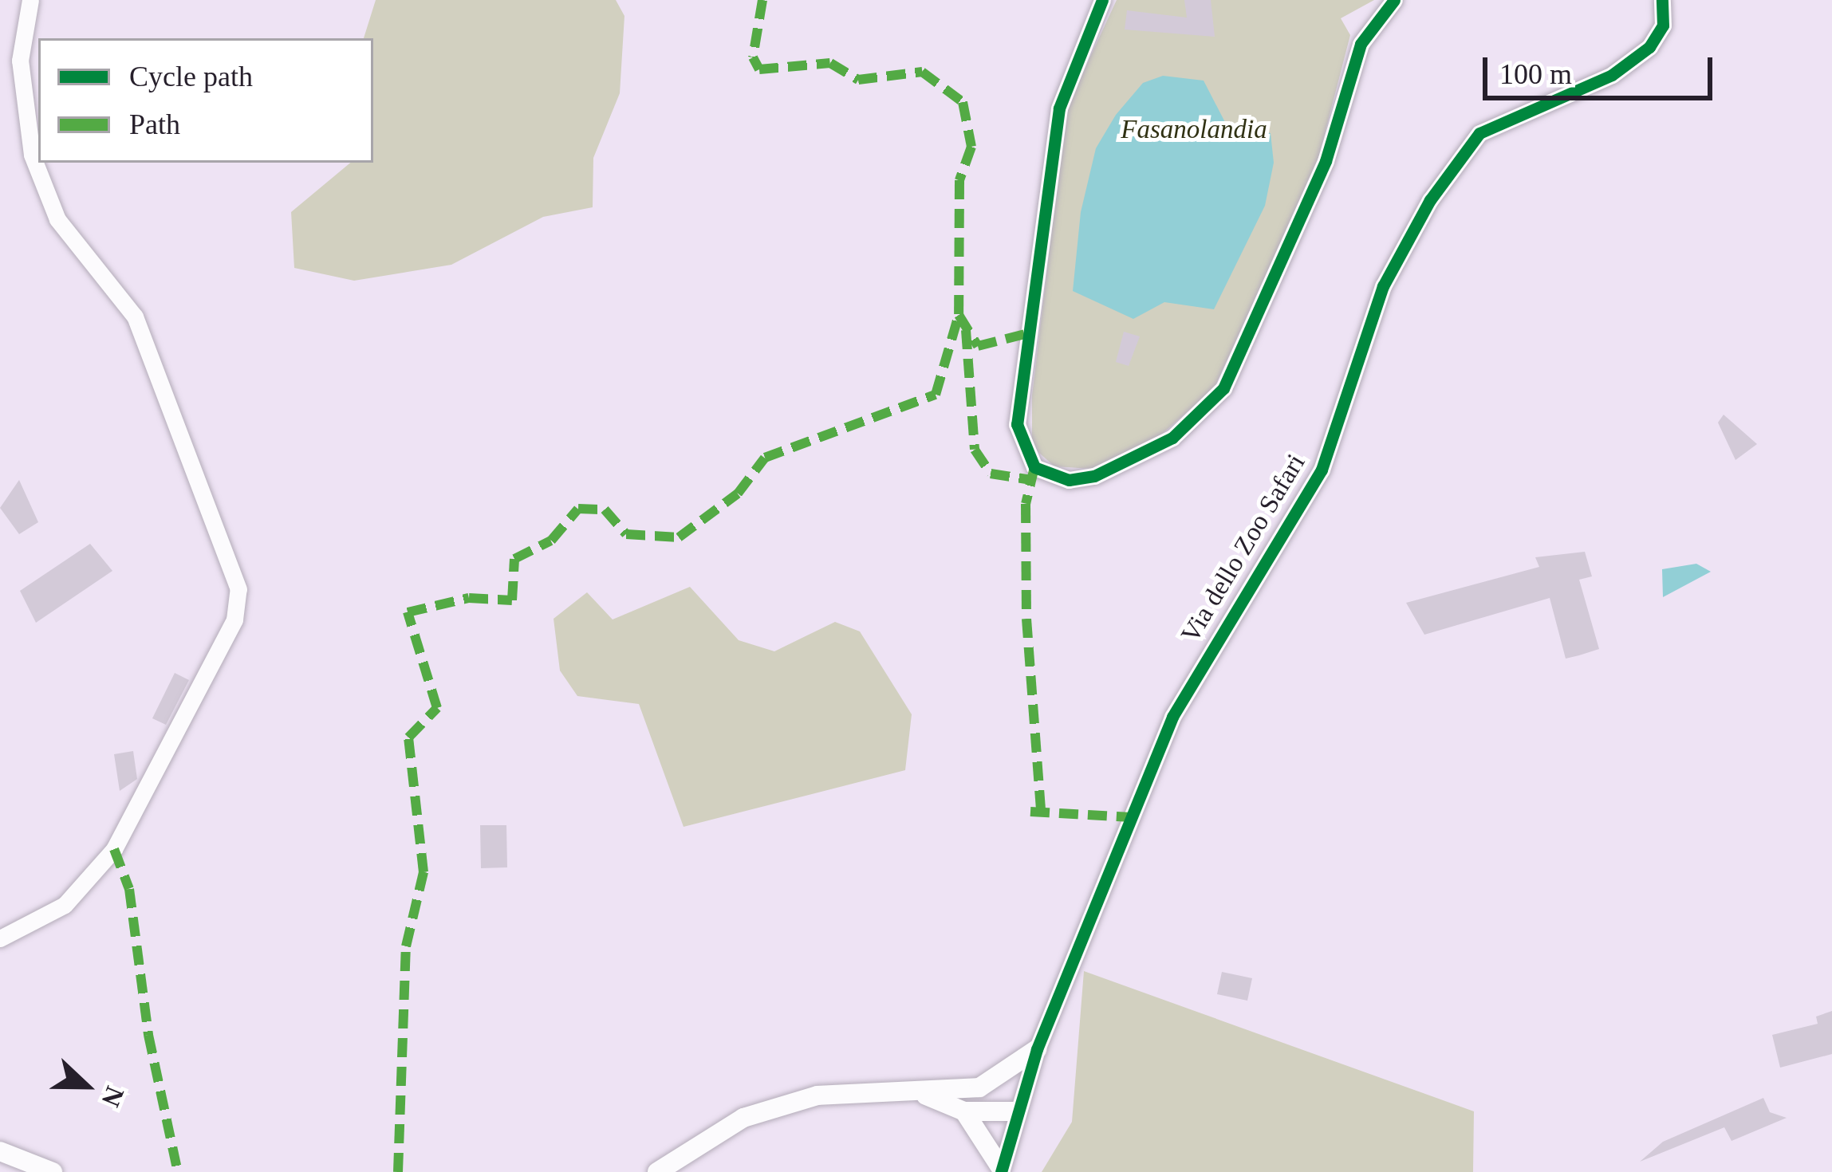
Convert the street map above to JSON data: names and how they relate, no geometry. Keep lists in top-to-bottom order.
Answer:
{
  "streets": {
    "street": ["Via dello Zoo Safari"]
  },
  "parks": ["Fasanolandia"],
  "legend": ["Cycle path", "Path"],
  "scale_bar": "100 m",
  "north": "right"
}
